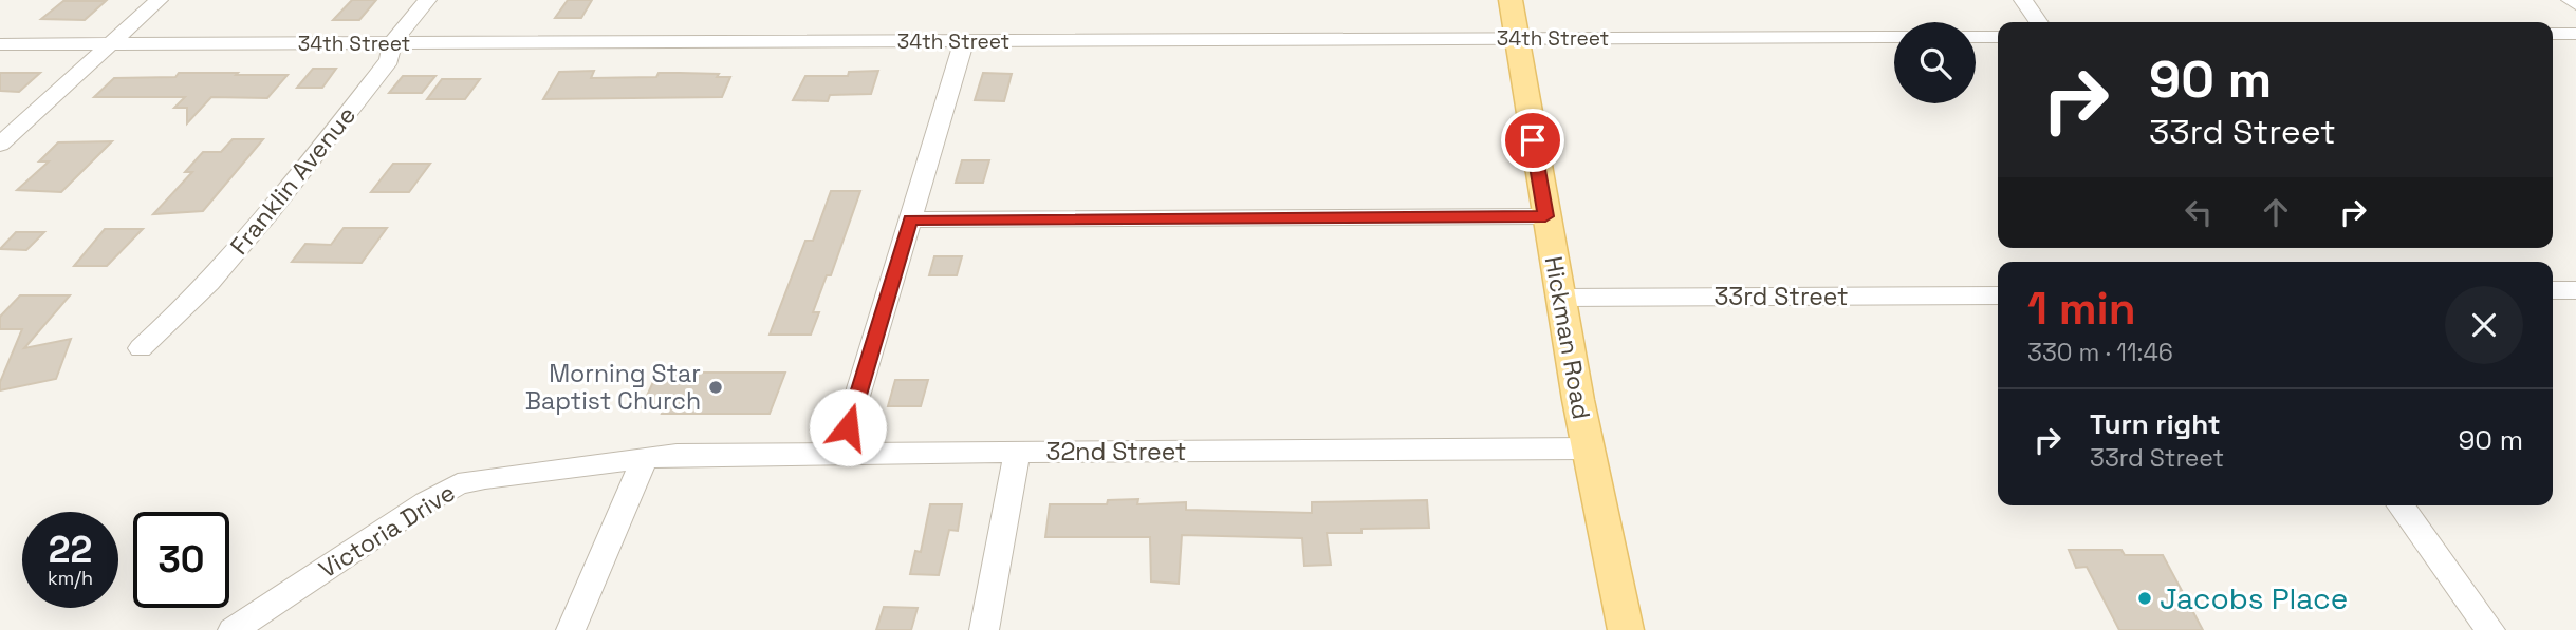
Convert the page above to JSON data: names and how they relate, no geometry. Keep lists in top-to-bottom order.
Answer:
{
  "streets": {
    "main road": ["Hickman Road"],
    "street": [
      "34th Street",
      "Franklin Avenue",
      "33rd Street",
      "32nd Street",
      "Victoria Drive"
    ]
  },
  "crossings": [
    ["34th Street", "Franklin Avenue"],
    ["34th Street", "Hickman Road"],
    ["33rd Street", "Hickman Road"],
    ["Hickman Road", "32nd Street"],
    ["32nd Street", "Victoria Drive"]
  ],
  "places": ["Morning Star Baptist Church", "Jacobs Place"],
  "page": {
    "turn": ["90 m", "33rd Street"],
    "heading": ["1 min", "330 m · 11:46"],
    "list": [
      {
        "name": "Turn right",
        "note": "33rd Street",
        "value": "90 m"
      }
    ],
    "speed": "22 km/h",
    "limit": "30"
  }
}
